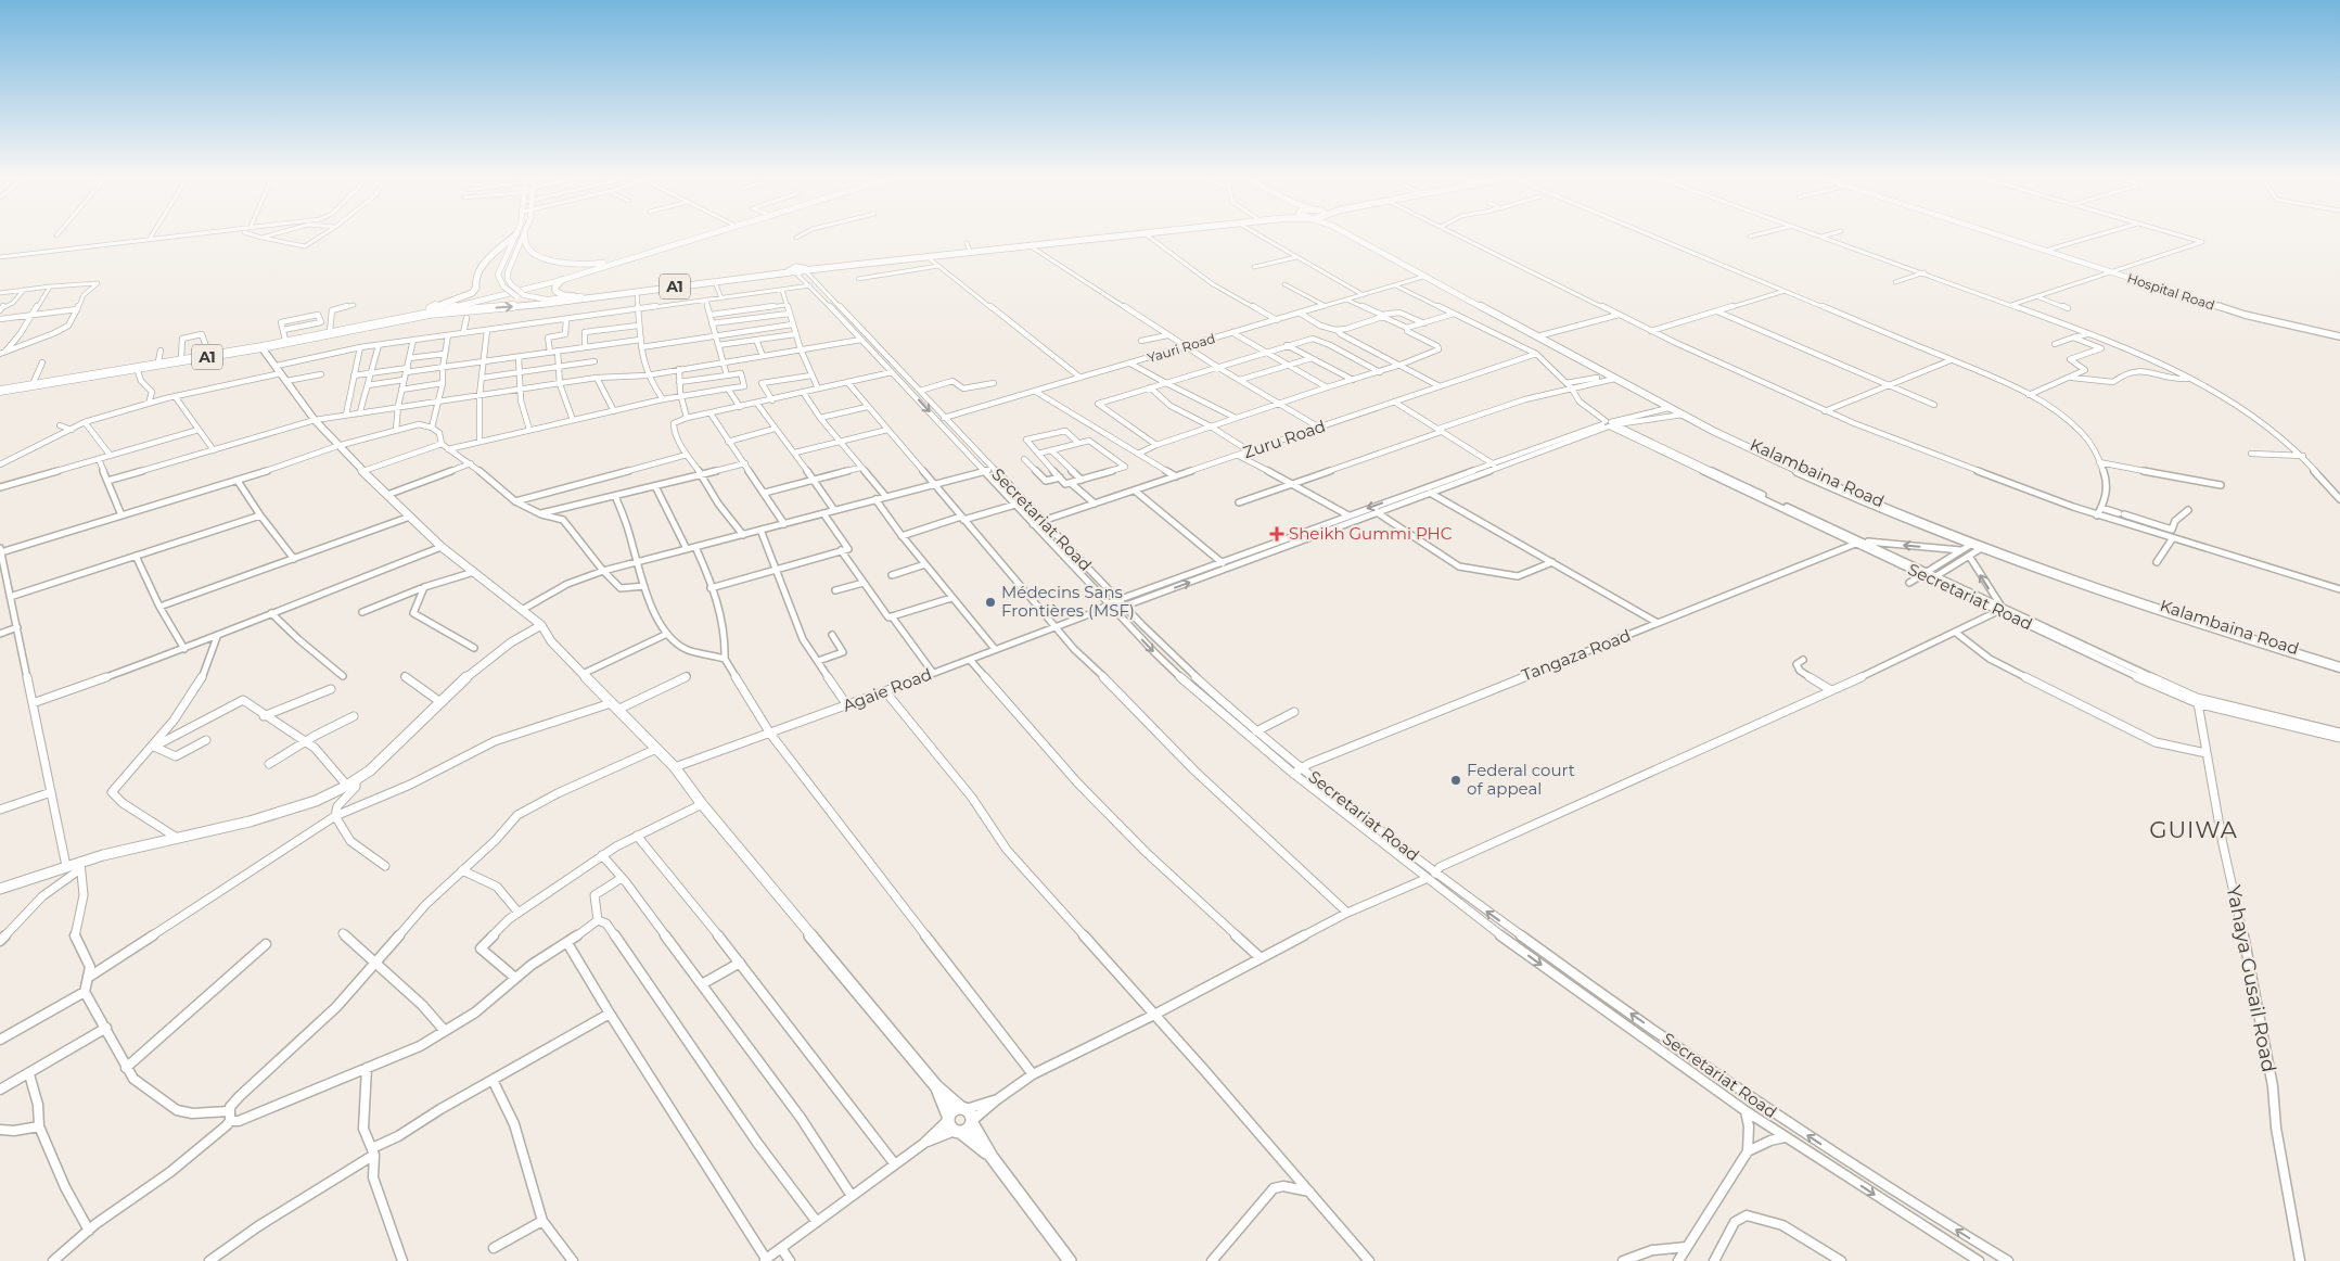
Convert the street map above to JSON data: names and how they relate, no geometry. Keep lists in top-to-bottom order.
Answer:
{
  "streets": {
    "highway": ["A1"],
    "main road": ["Kalambaina Road"],
    "street": [
      "Hospital Road",
      "Yauri Road",
      "Zuru Road",
      "Secretariat Road",
      "Tangaza Road",
      "Agaie Road",
      "Yahaya Gusail Road"
    ]
  },
  "crossings": [
    ["A1", "Secretariat Road"],
    ["Yauri Road", "Secretariat Road"],
    ["Zuru Road", "Secretariat Road"],
    ["Secretariat Road", "Tangaza Road"],
    ["Secretariat Road", "Yahaya Gusail Road"]
  ],
  "districts": ["GUIWA"],
  "places": {
    "health": ["Sheikh Gummi PHC"],
    "other": ["Médecins Sans Frontières (MSF)", "Federal court of appeal"]
  }
}
